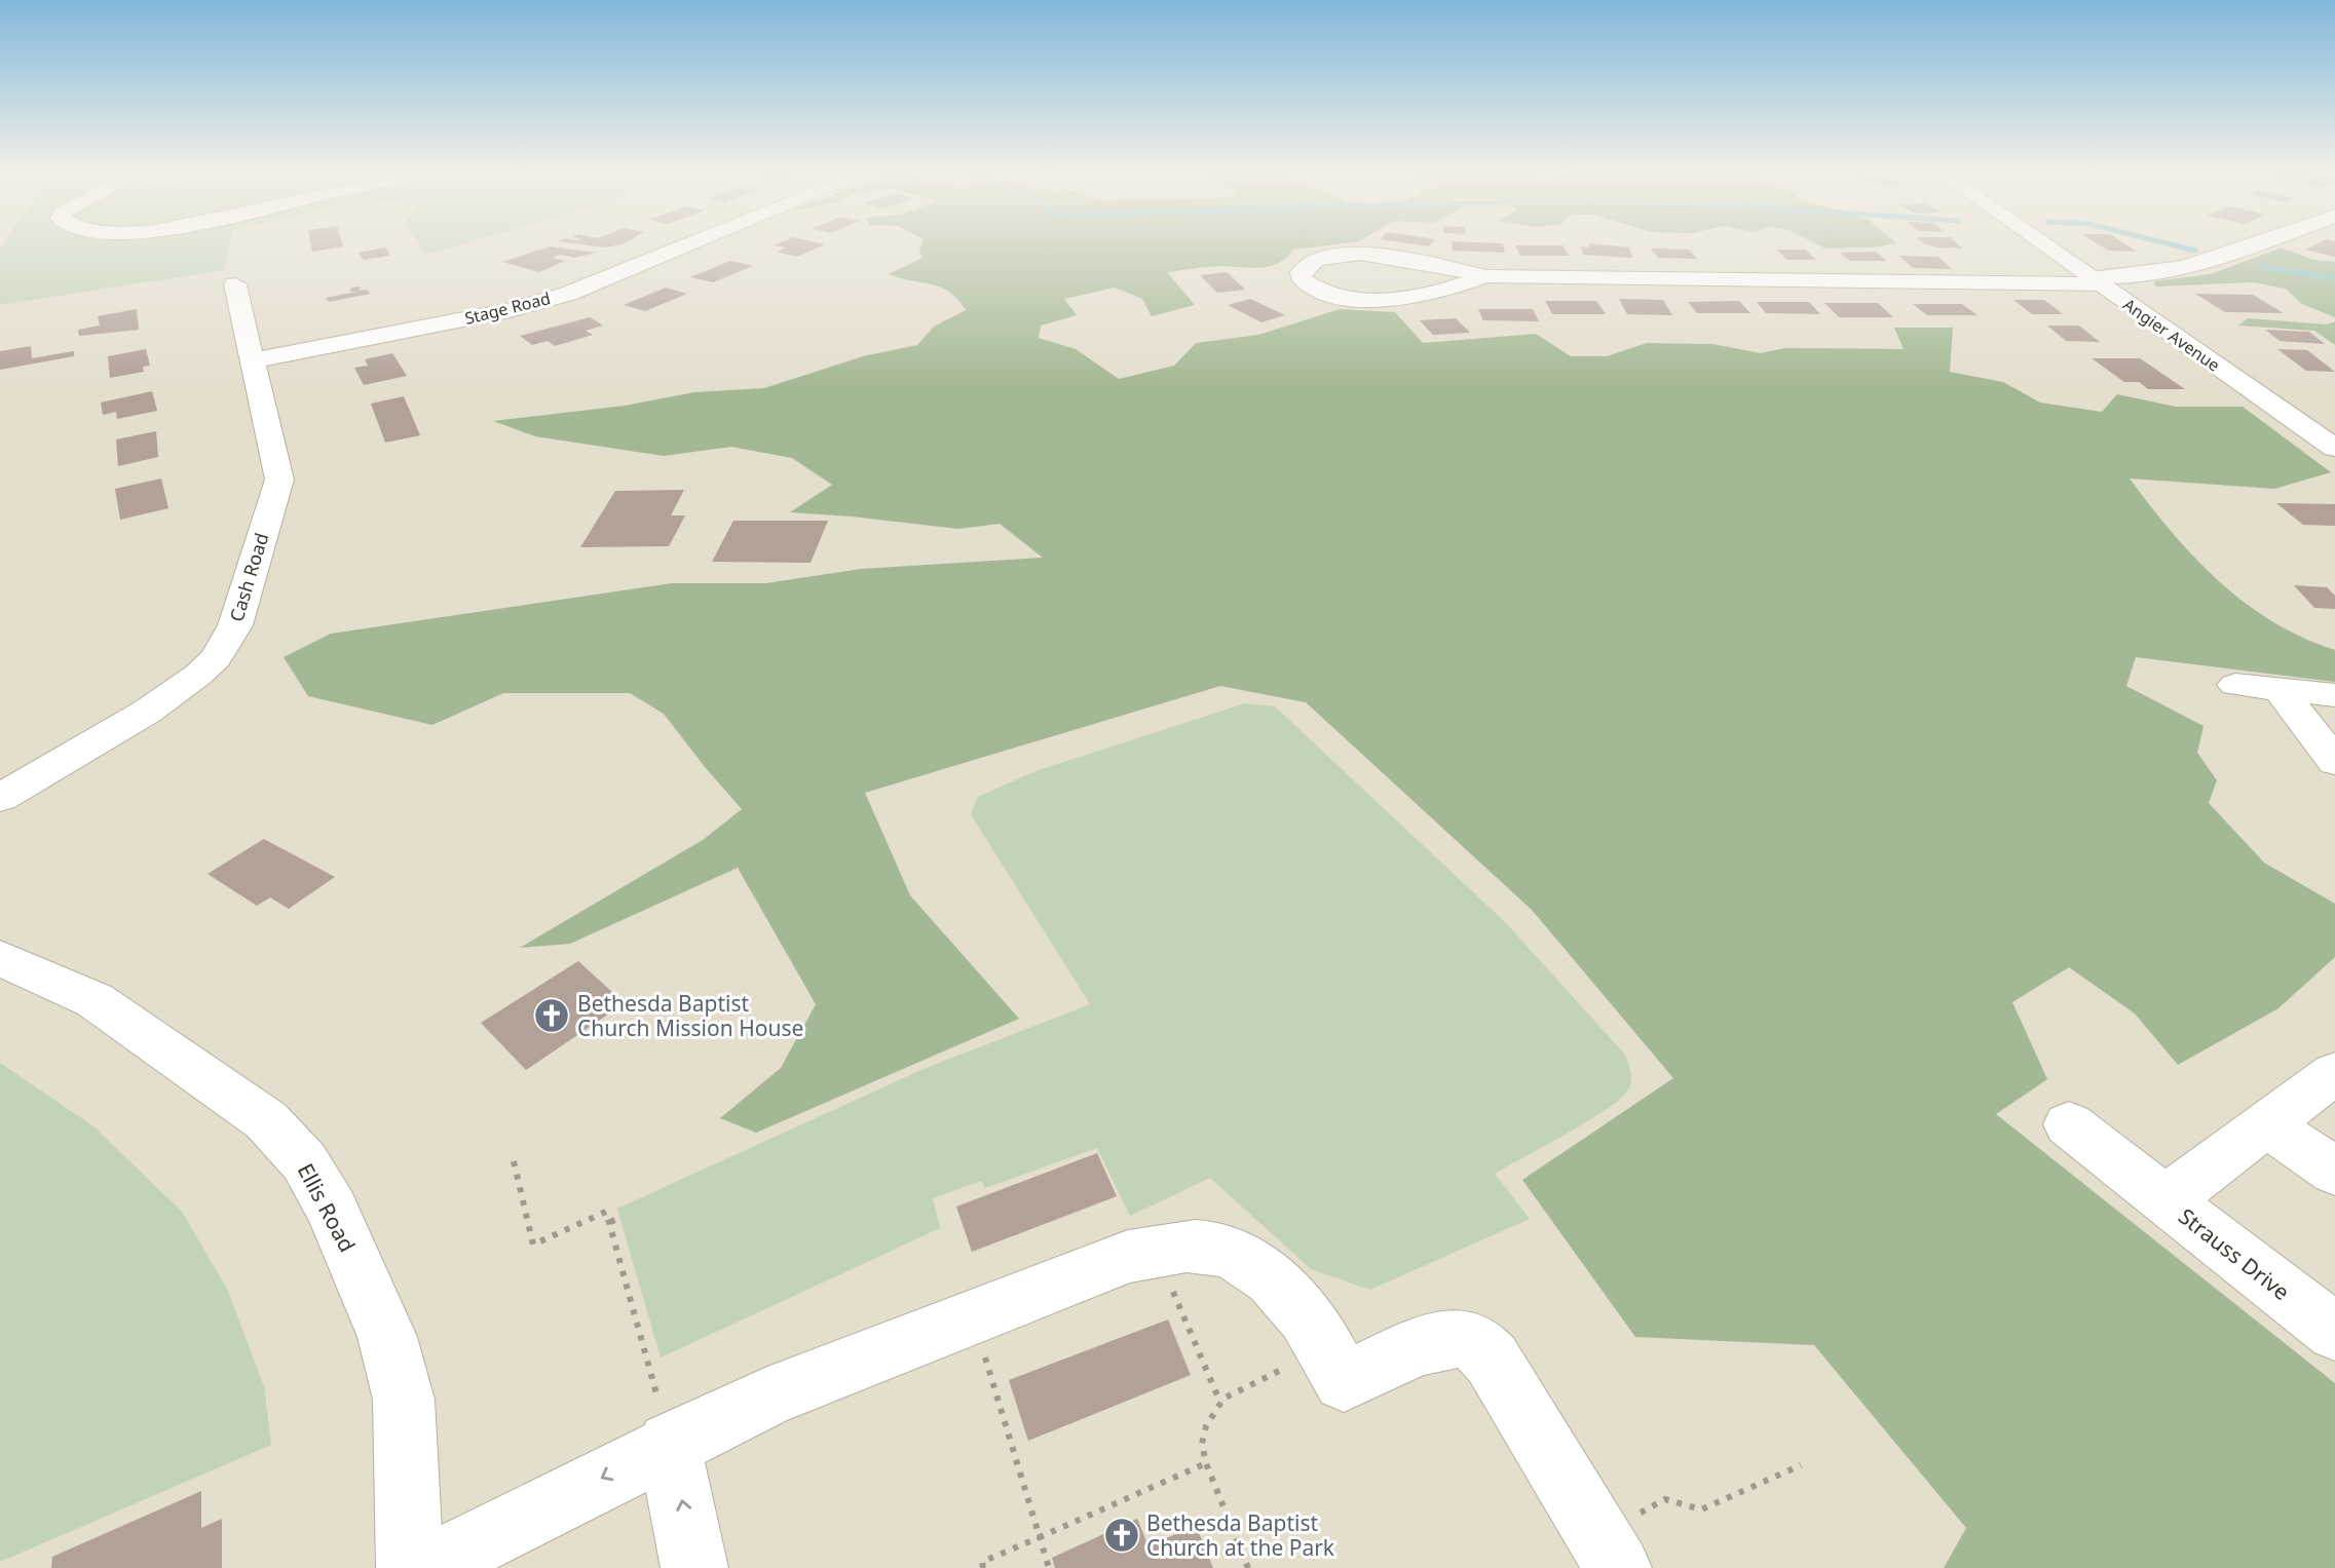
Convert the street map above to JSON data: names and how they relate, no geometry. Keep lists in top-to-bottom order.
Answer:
{
  "streets": {
    "street": [
      "Stage Road",
      "Angier Avenue",
      "Cash Road",
      "Ellis Road",
      "Strauss Drive"
    ]
  },
  "crossings": [
    ["Stage Road", "Cash Road"]
  ],
  "places": {
    "church": ["Bethesda Baptist Church Mission House", "Bethesda Baptist Church at the Park"]
  }
}
